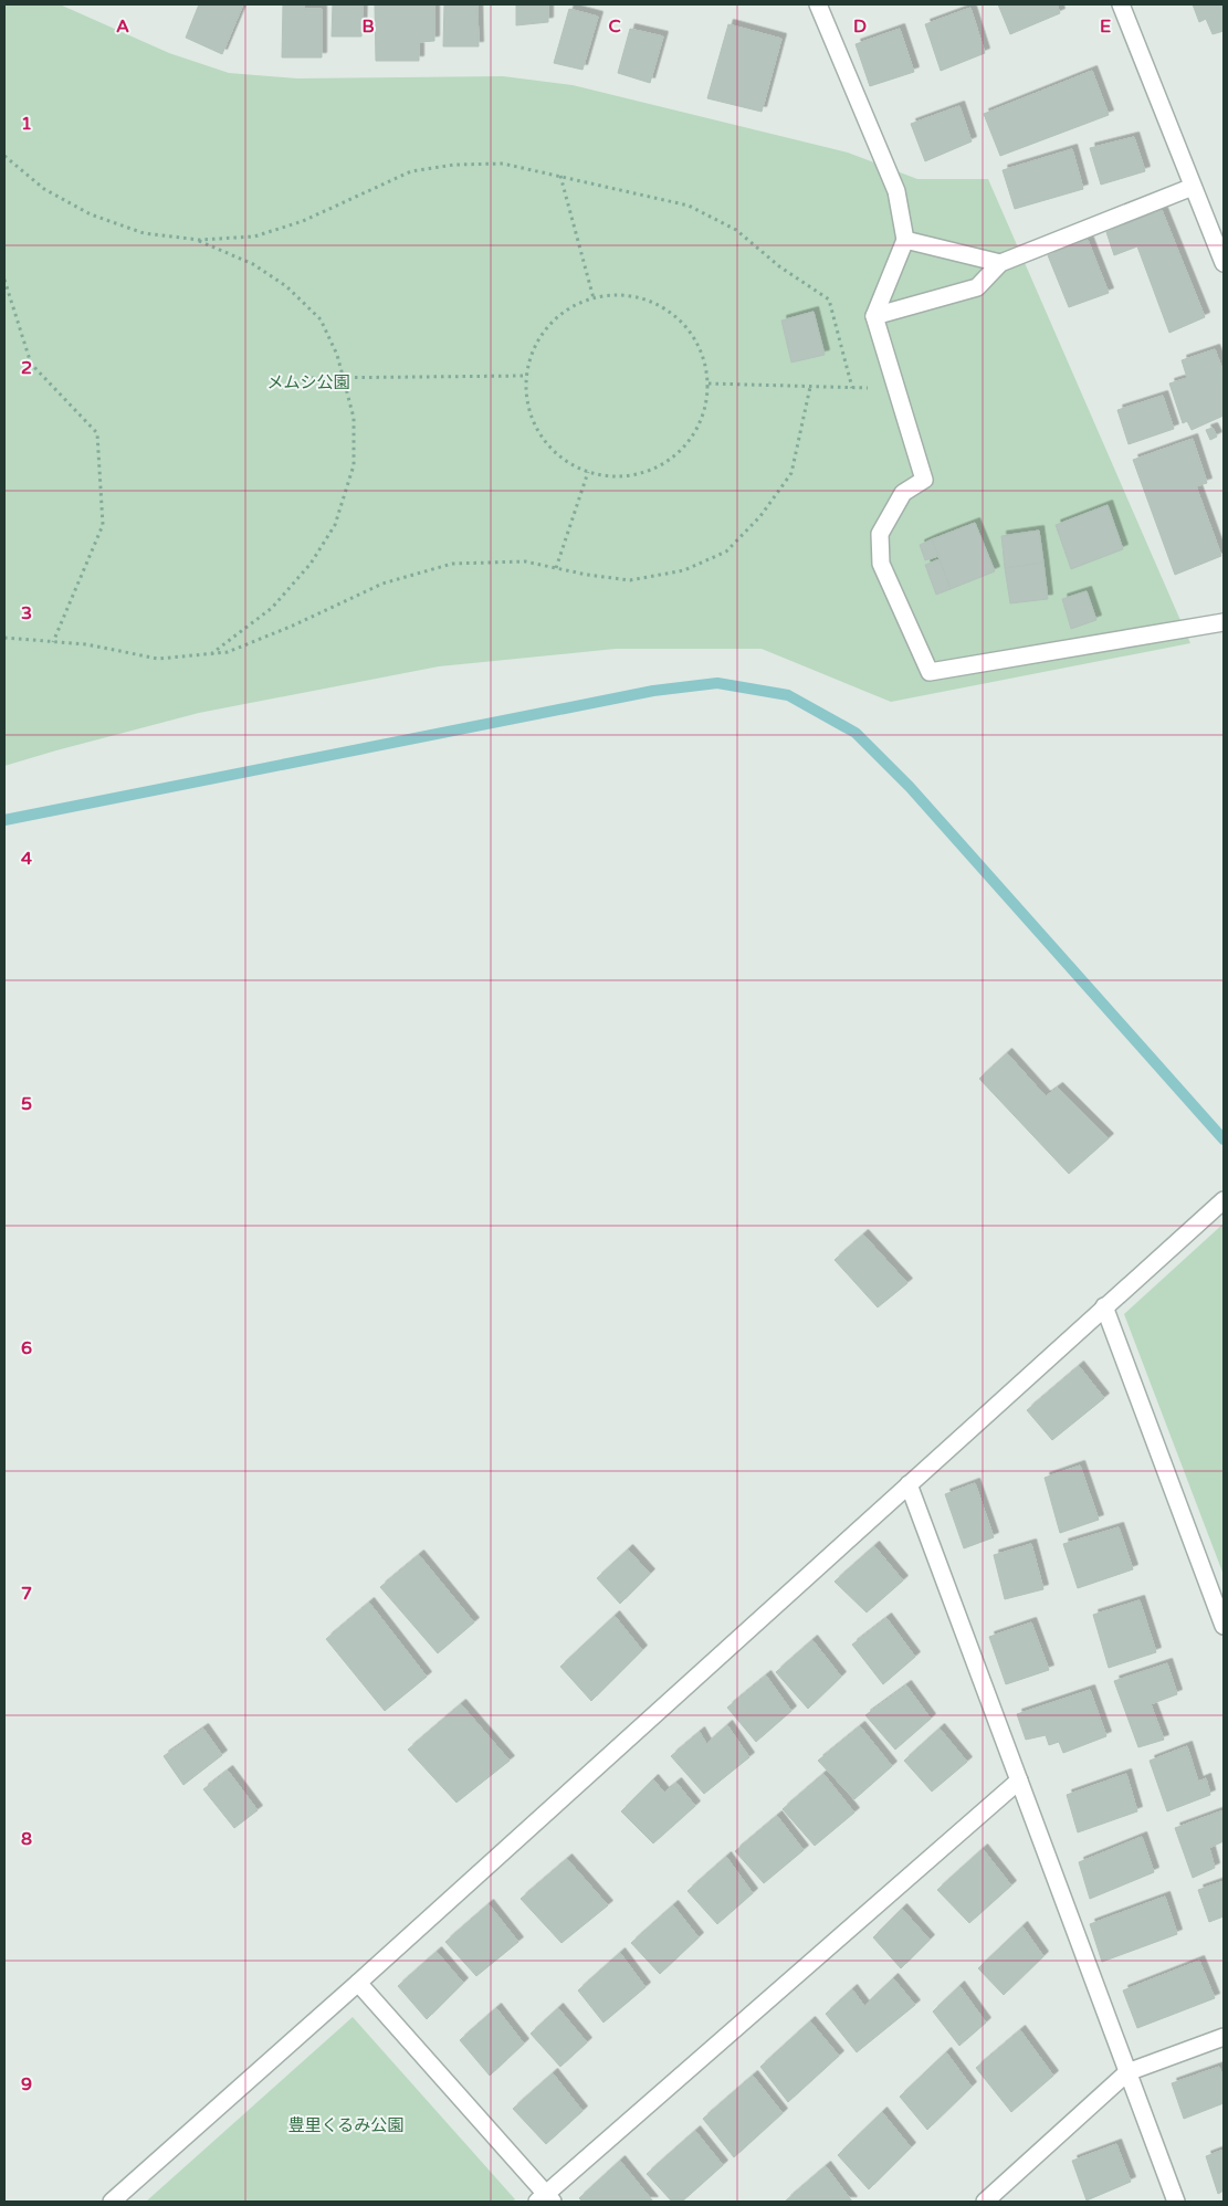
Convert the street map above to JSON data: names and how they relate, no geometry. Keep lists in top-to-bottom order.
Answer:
{
  "parks": ["メムシ公園", "豊里くるみ公園"],
  "grid": {
    "columns": [
      "A",
      "B",
      "C",
      "D",
      "E"
    ],
    "rows": [
      "1",
      "2",
      "3",
      "4",
      "5",
      "6",
      "7",
      "8",
      "9"
    ]
  }
}
